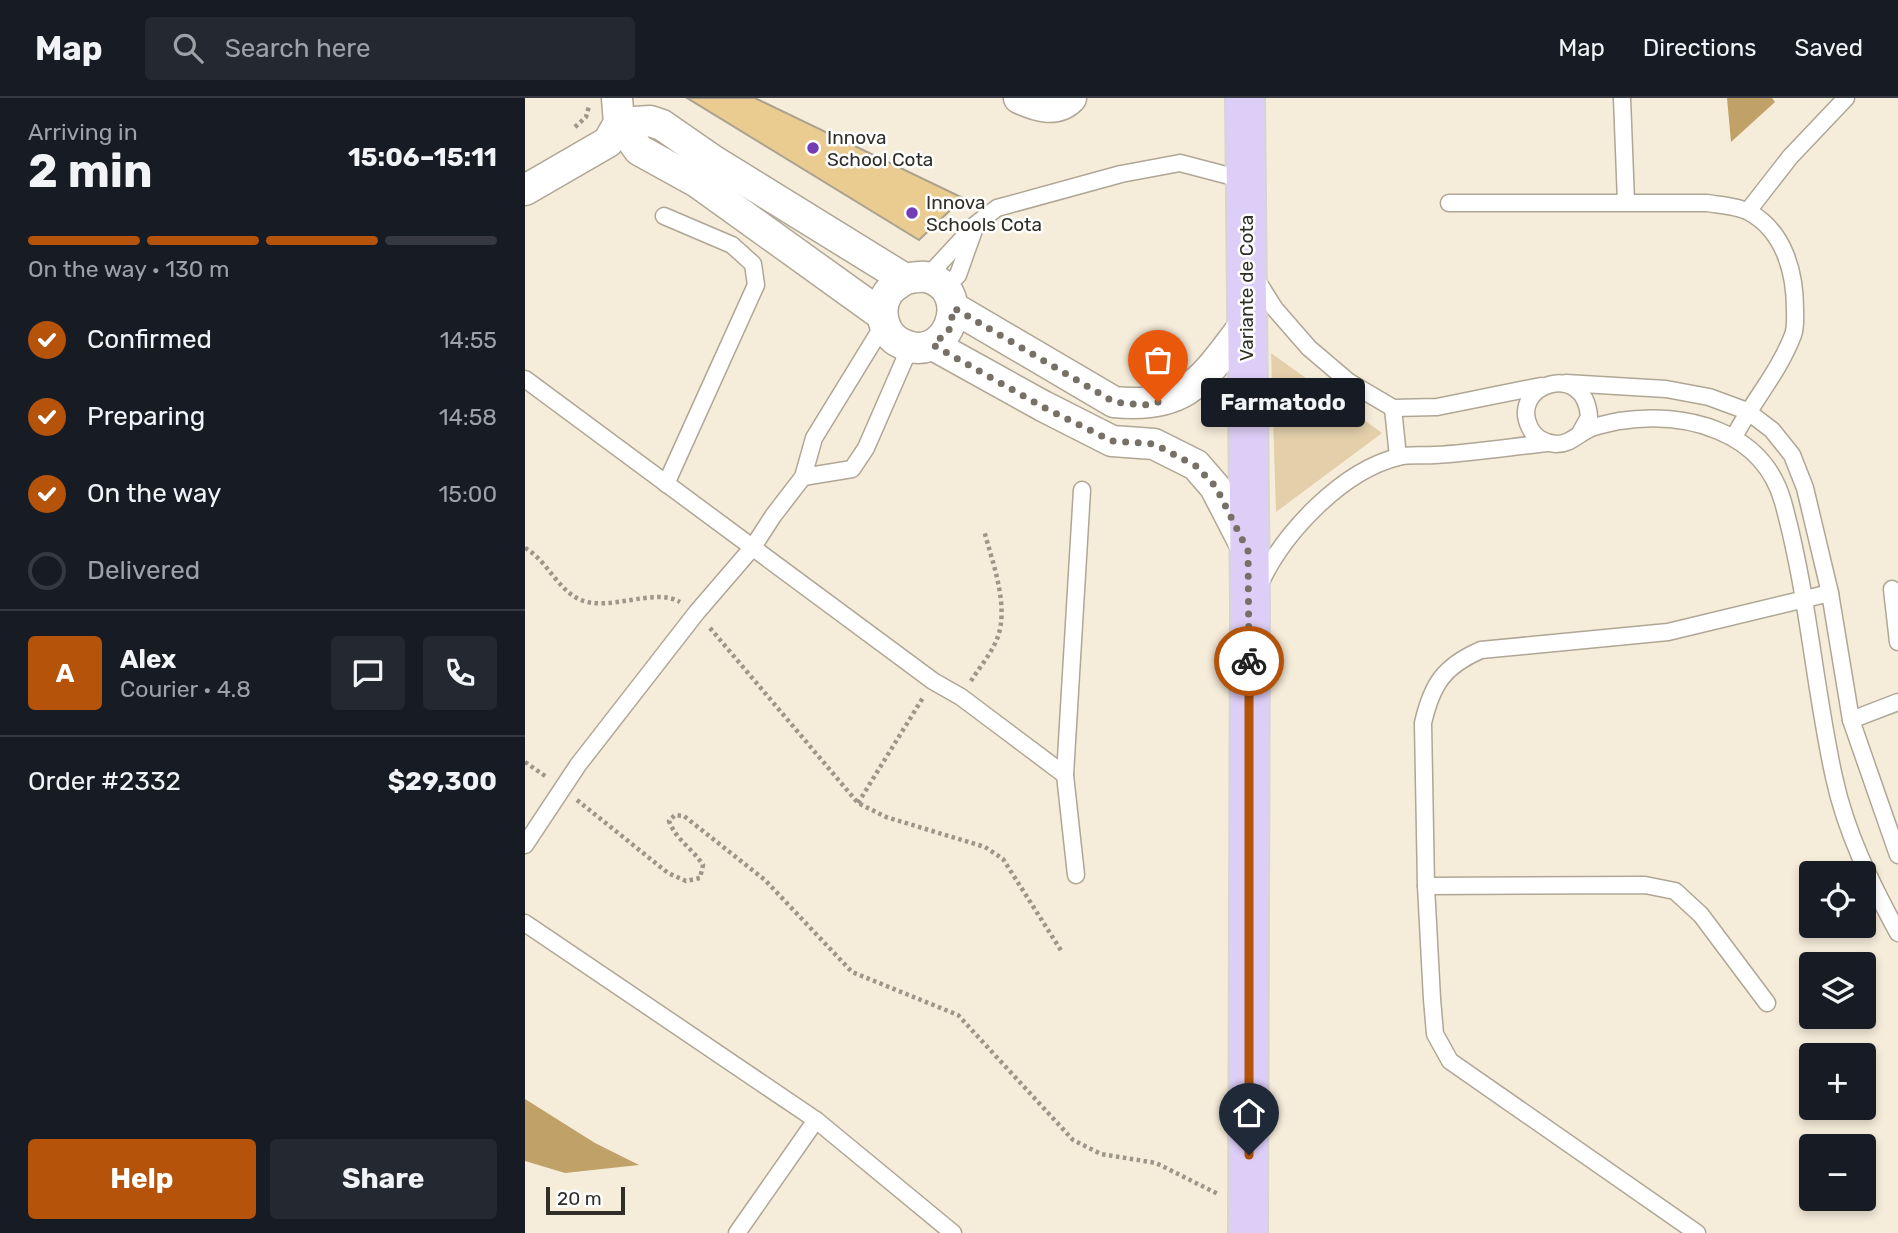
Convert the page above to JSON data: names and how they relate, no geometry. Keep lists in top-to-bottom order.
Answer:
{
  "streets": {
    "main road": ["Variante de Cota"]
  },
  "places": ["Innova School Cota", "Innova Schools Cota", "Farmatodo"],
  "scale_bar": "20 m",
  "page": {
    "header": "Map",
    "search": "Search here",
    "nav": ["Map", "Directions", "Saved"],
    "heading": ["2 min", "Arriving in", "15:06–15:11"],
    "panel": [
      "Alex",
      "Courier · 4.8",
      "Order #2332",
      "$29,300"
    ],
    "bar": "On the way · 130 m",
    "list": [
      ["Confirmed", "14:55"],
      ["Preparing", "14:58"],
      ["On the way", "15:00"],
      "Delivered"
    ],
    "bubble": "Farmatodo",
    "round": "A",
    "map_buttons": ["+", "−"],
    "buttons": ["Help", "Share"],
    "scale": "20 m"
  }
}
